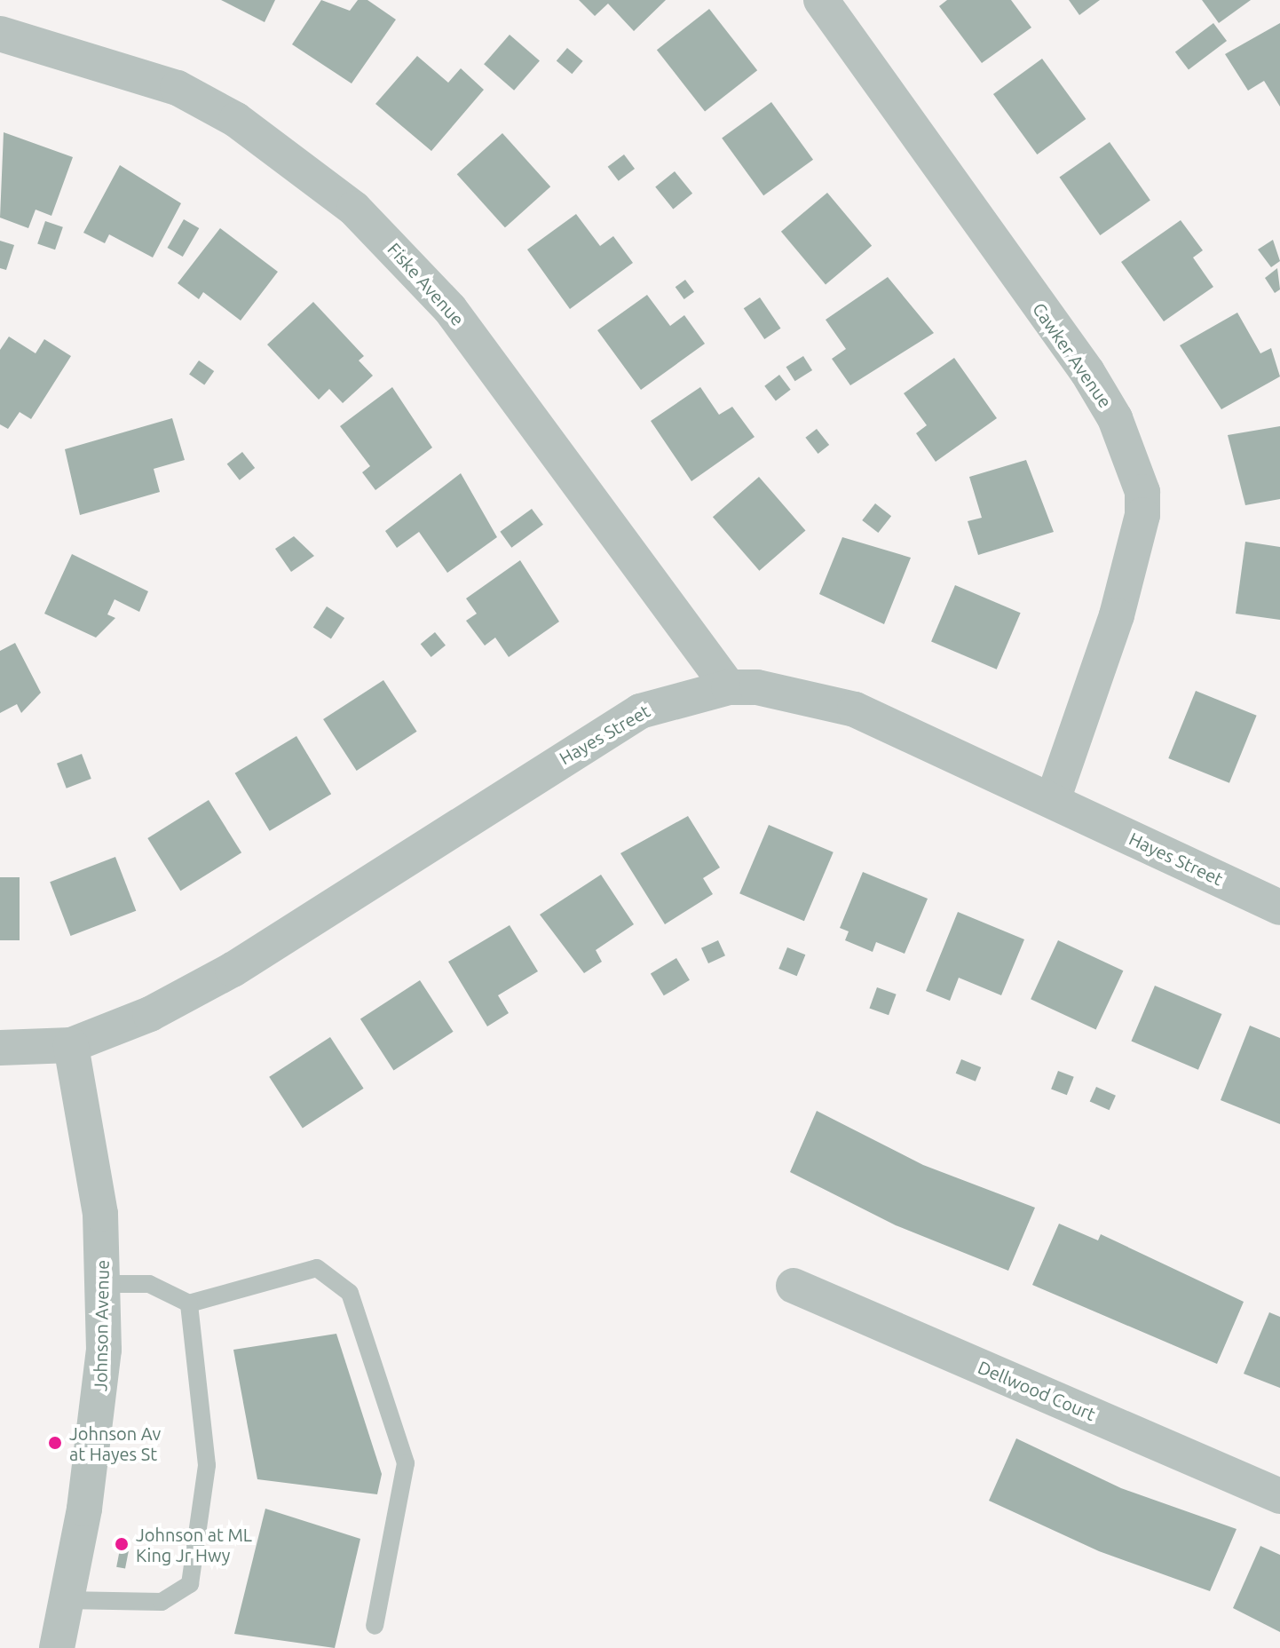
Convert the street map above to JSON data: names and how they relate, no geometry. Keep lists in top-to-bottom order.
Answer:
{
  "streets": {
    "street": [
      "Fiske Avenue",
      "Cawker Avenue",
      "Hayes Street",
      "Johnson Avenue",
      "Dellwood Court"
    ]
  },
  "crossings": [
    ["Fiske Avenue", "Hayes Street"],
    ["Cawker Avenue", "Hayes Street"],
    ["Hayes Street", "Johnson Avenue"]
  ],
  "places": ["Johnson Av at Hayes St", "Johnson at ML King Jr Hwy"]
}
